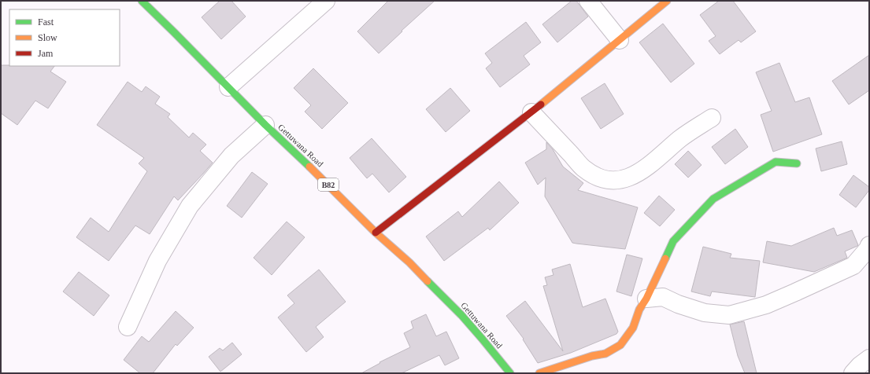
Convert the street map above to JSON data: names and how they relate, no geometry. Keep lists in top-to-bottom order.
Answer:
{
  "streets": {
    "street": ["Gettuwana Road", "B82"]
  },
  "legend": ["Fast", "Slow", "Jam"]
}
